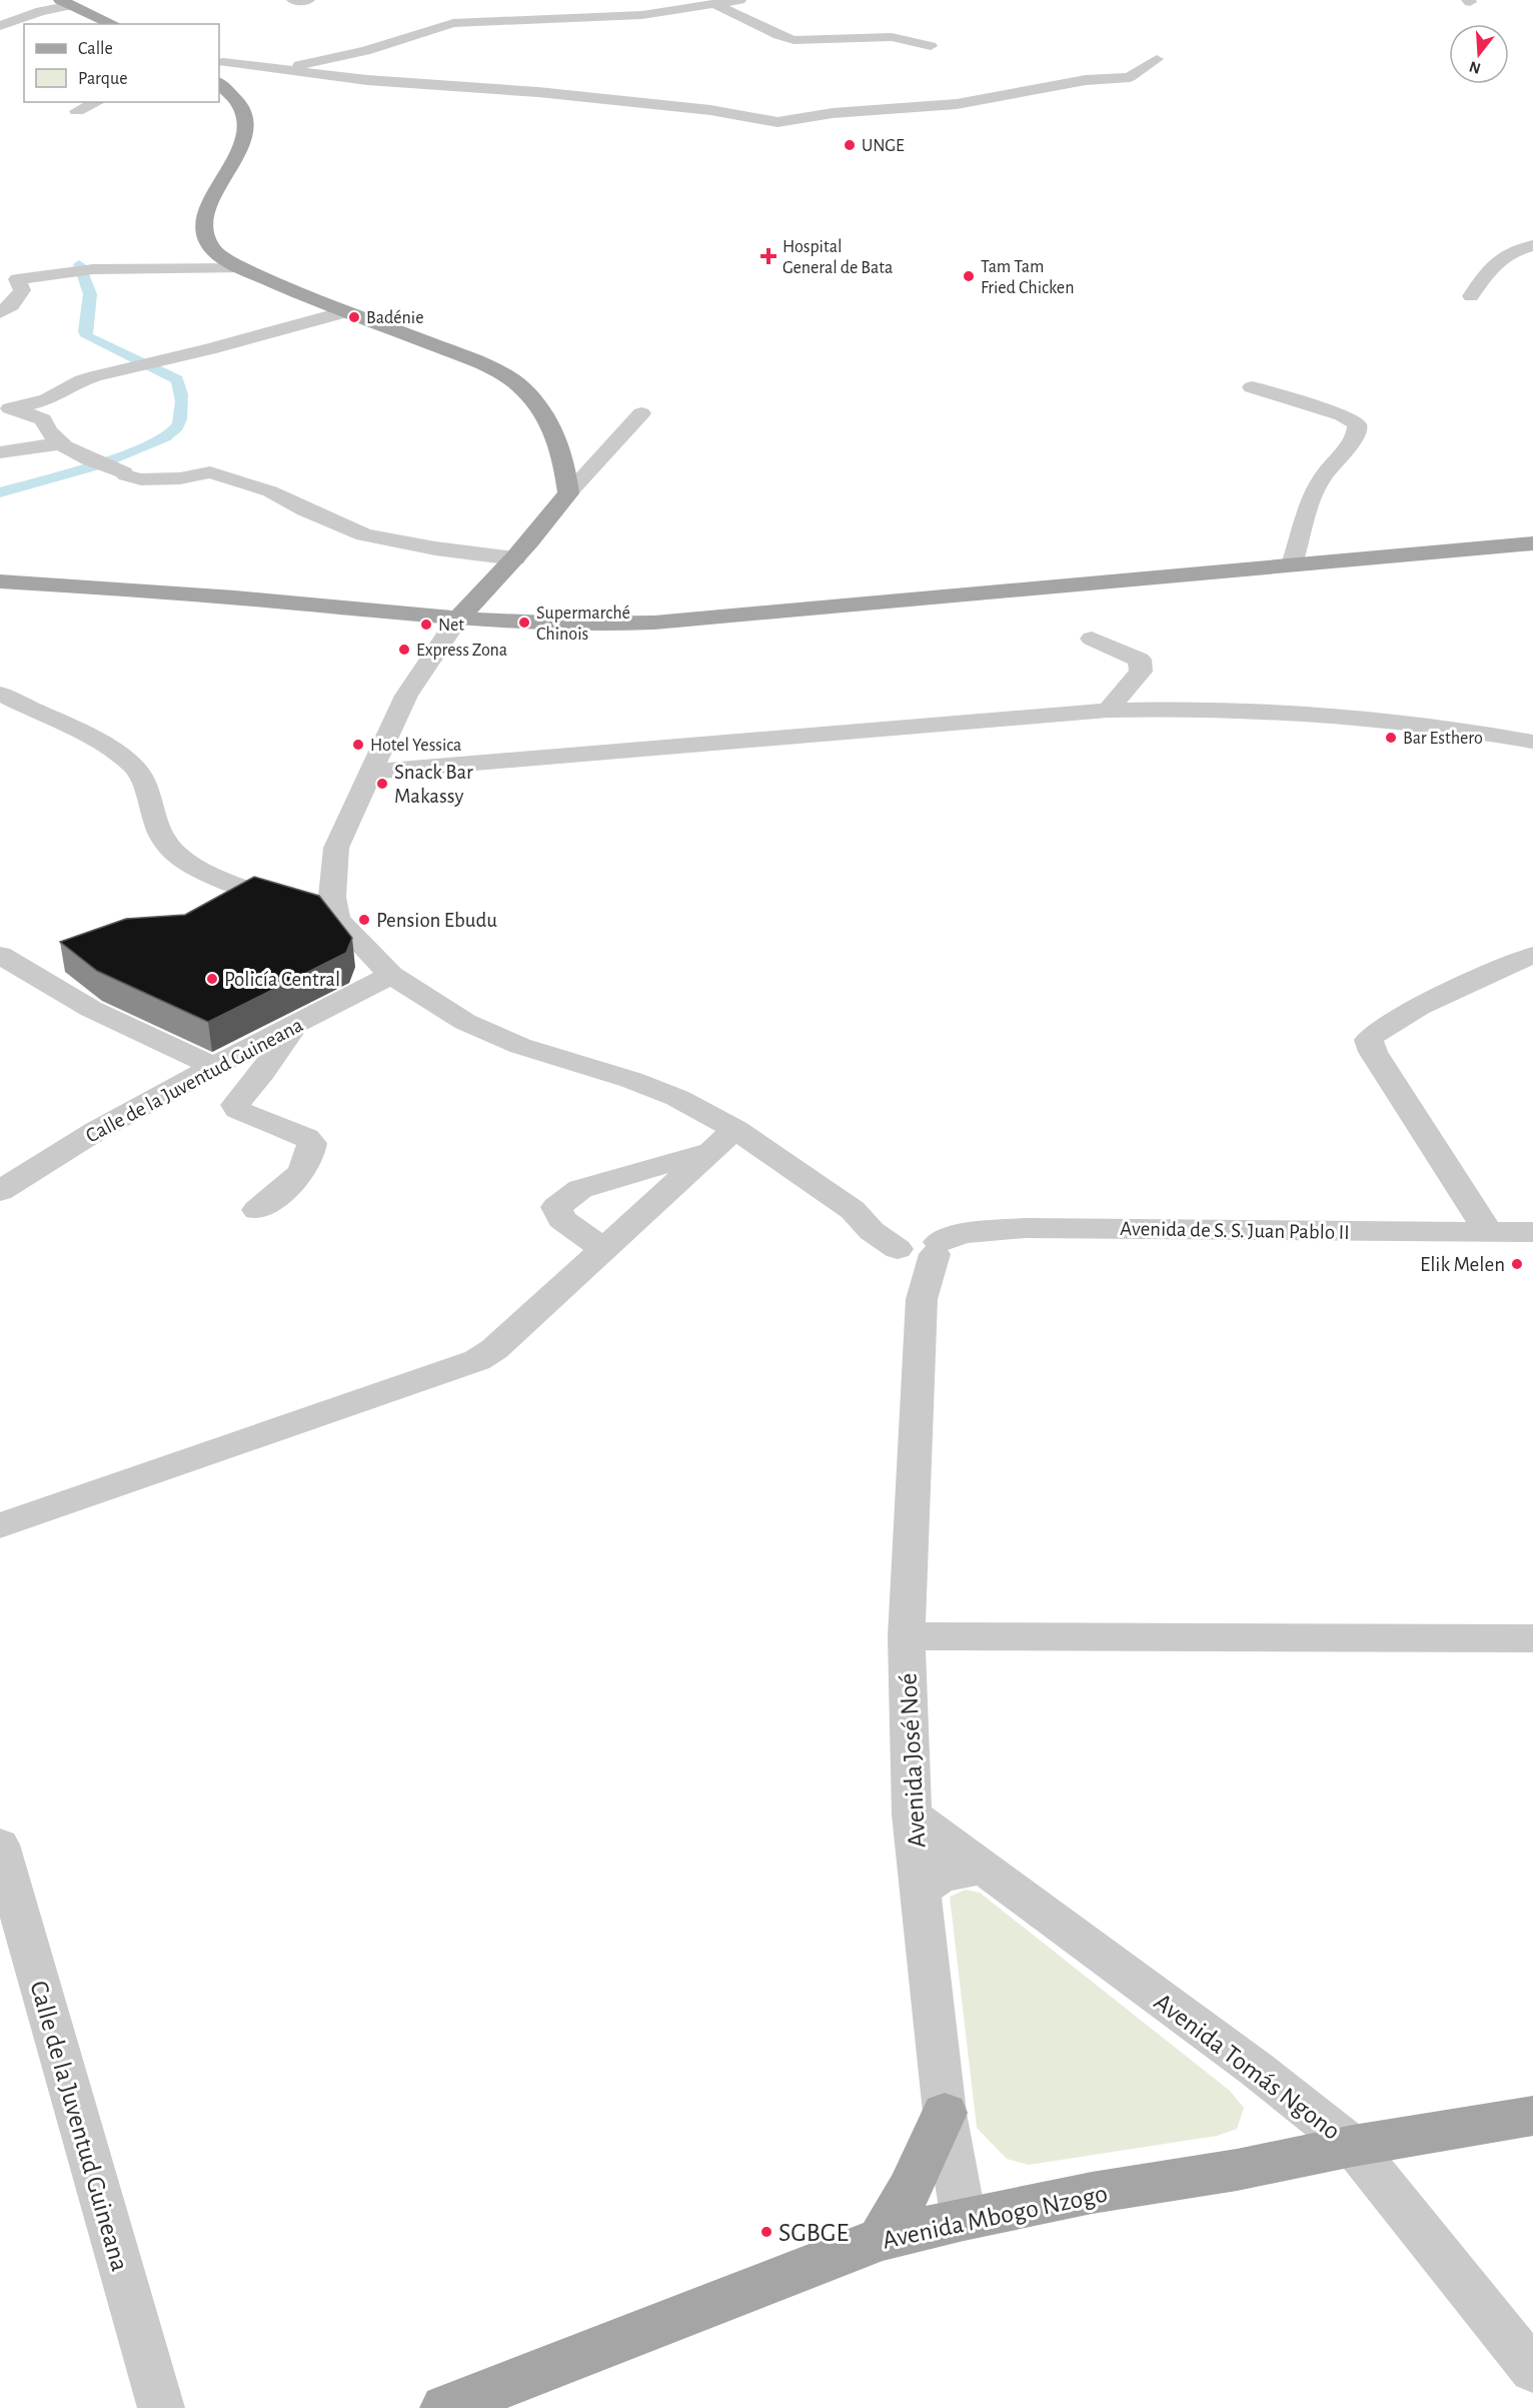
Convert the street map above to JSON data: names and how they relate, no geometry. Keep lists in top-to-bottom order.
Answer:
{
  "streets": {
    "main road": ["Avenida Mbogo Nzogo"],
    "street": [
      "Calle de la Juventud Guineana",
      "Avenida de S. S. Juan Pablo II",
      "Avenida José Noé",
      "Avenida Tomás Ngono"
    ]
  },
  "crossings": [
    ["Avenida de S. S. Juan Pablo II", "Avenida José Noé"],
    ["Avenida José Noé", "Avenida Tomás Ngono"],
    ["Avenida José Noé", "Avenida Mbogo Nzogo"],
    ["Avenida Tomás Ngono", "Avenida Mbogo Nzogo"]
  ],
  "places": {
    "other": [
      "UNGE",
      "Tam Tam Fried Chicken",
      "Badénie",
      "Supermarché Chinois",
      "Net",
      "Express Zona",
      "Bar Esthero",
      "Hotel Yessica",
      "Snack Bar Makassy",
      "Pension Ebudu",
      "Policía Central",
      "Elik Melen",
      "SGBGE"
    ],
    "health": ["Hospital General de Bata"]
  },
  "legend": ["Calle", "Parque"],
  "north": "bottom"
}
